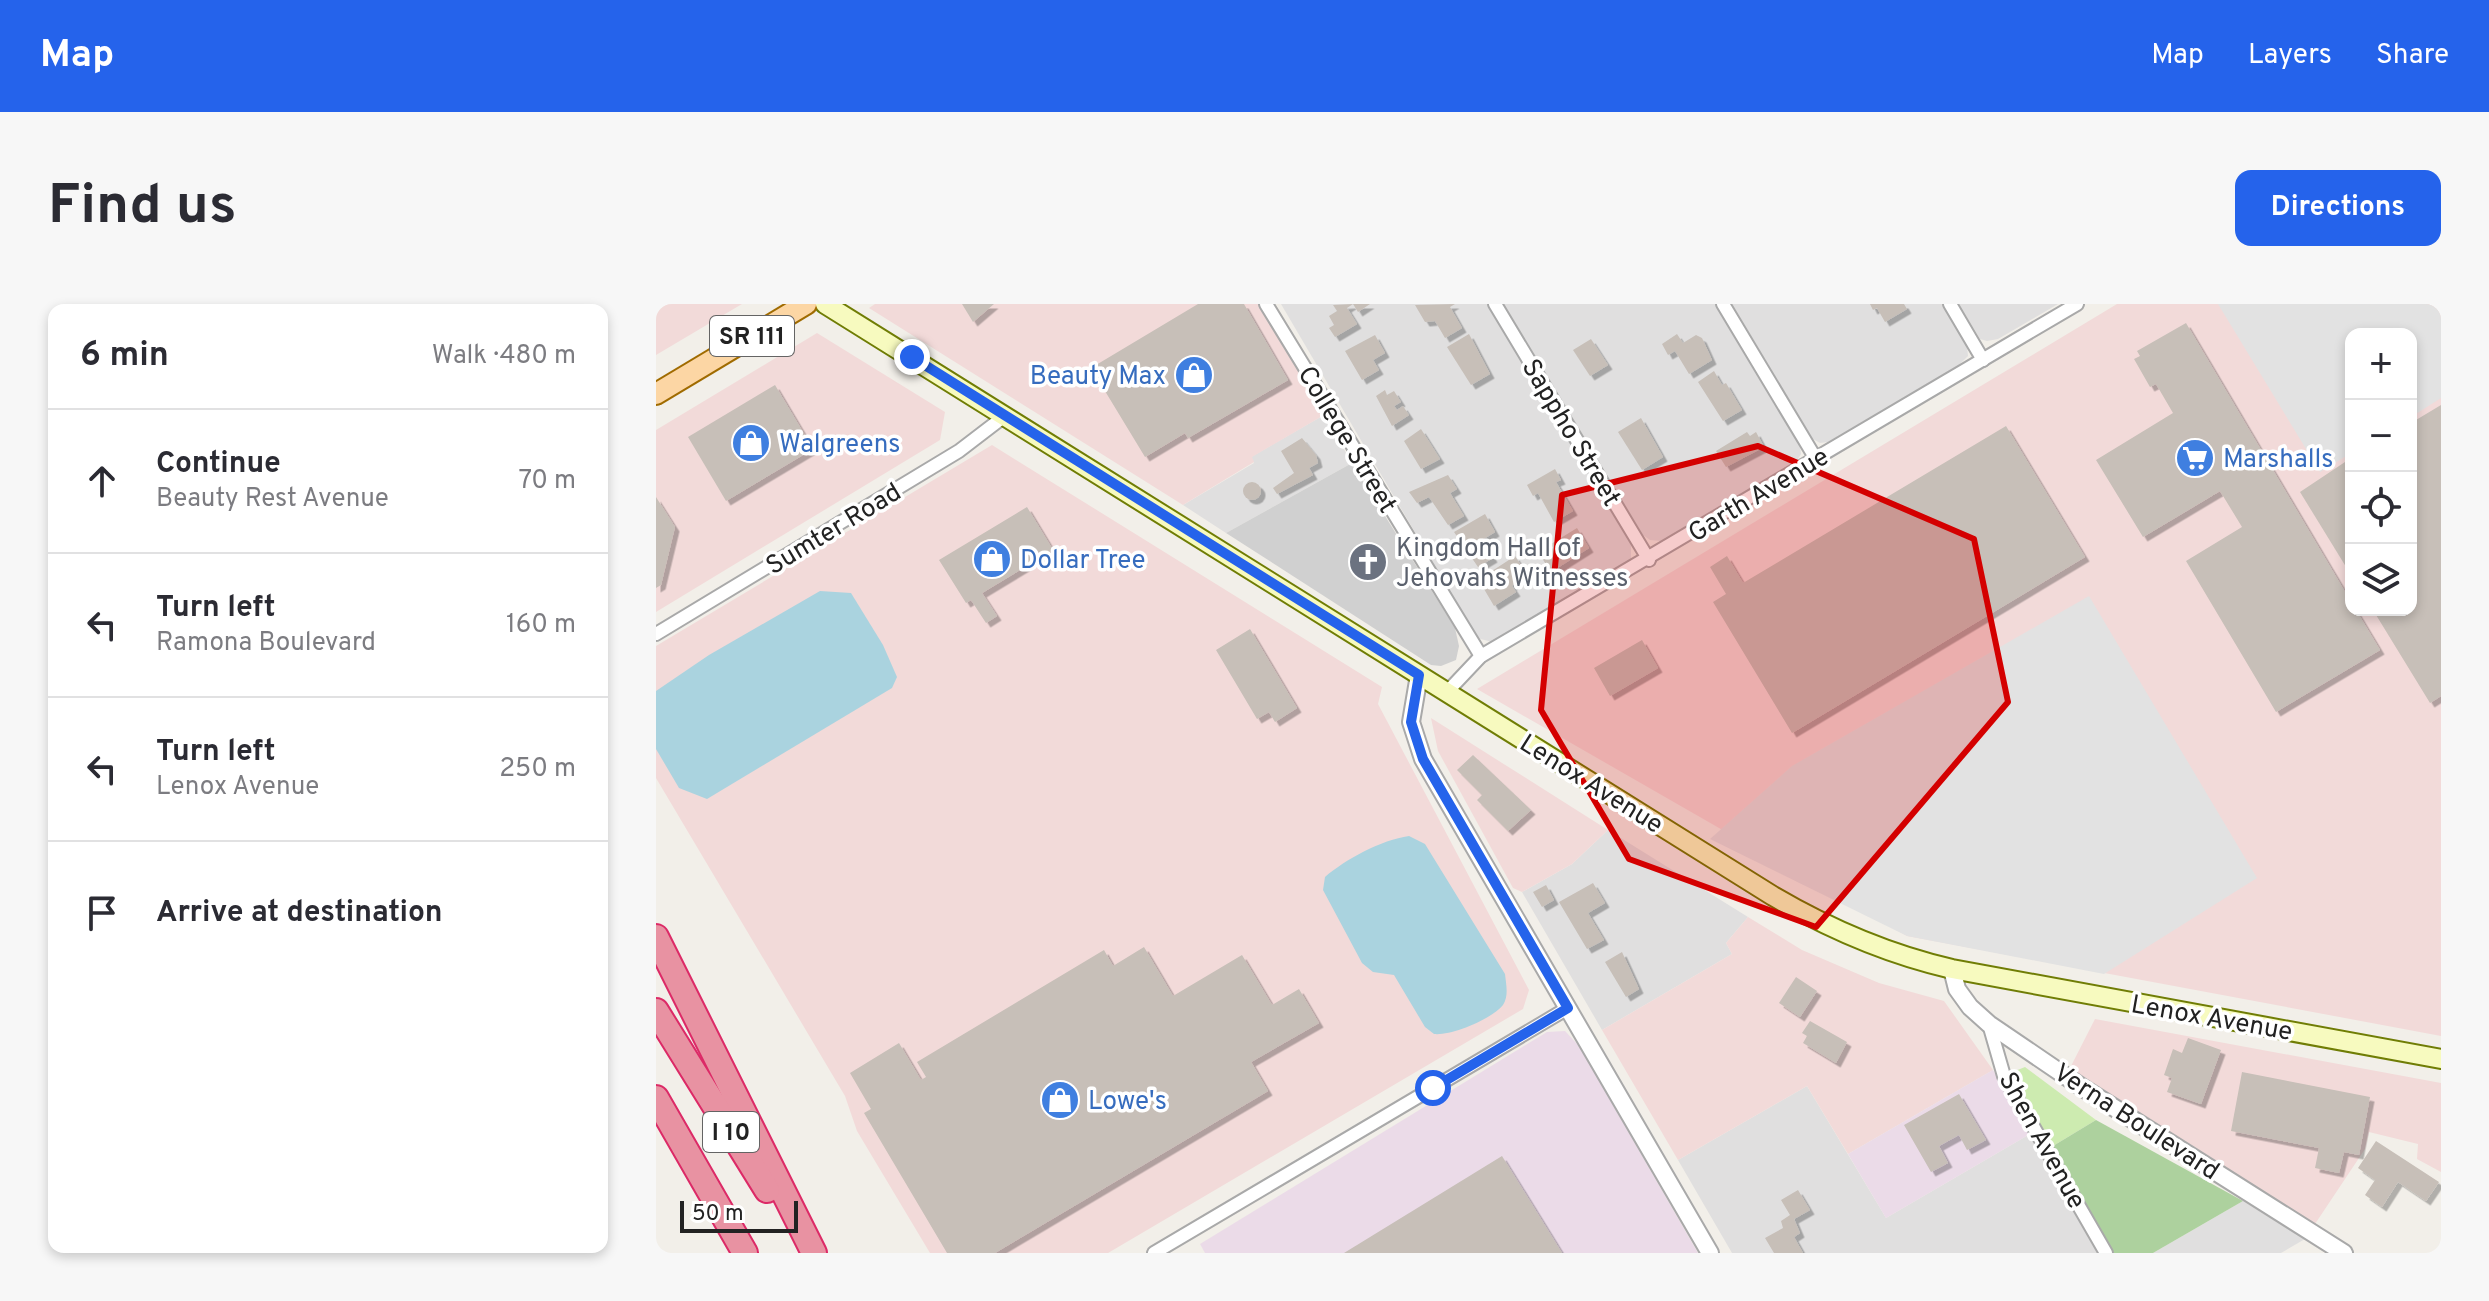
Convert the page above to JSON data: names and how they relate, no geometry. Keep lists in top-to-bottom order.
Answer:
{
  "streets": {
    "highway": ["I 10"],
    "main road": ["SR 111", "Lenox Avenue"],
    "street": [
      "Sappho Street",
      "College Street",
      "Garth Avenue",
      "Sumter Road",
      "Verna Boulevard",
      "Shen Avenue"
    ]
  },
  "crossings": [
    ["Sappho Street", "Garth Avenue"],
    ["College Street", "Garth Avenue"],
    ["Garth Avenue", "Lenox Avenue"],
    ["Sumter Road", "Lenox Avenue"],
    ["Lenox Avenue", "Verna Boulevard"],
    ["Verna Boulevard", "Shen Avenue"]
  ],
  "places": {
    "shop": [
      "Beauty Max",
      "Walgreens",
      "Dollar Tree",
      "Lowe's"
    ],
    "supermarket": ["Marshalls"],
    "church": ["Kingdom Hall of Jehovahs Witnesses"]
  },
  "scale_bar": "50 m",
  "page": {
    "header": "Map",
    "nav": ["Map", "Layers", "Share"],
    "buttons": "Directions",
    "title": "Find us",
    "heading": ["6 min", "Walk · 480 m"],
    "map_buttons": ["+", "−"],
    "list": [
      ["Continue", "Beauty Rest Avenue", "70 m"],
      ["Turn left", "Ramona Boulevard", "160 m"],
      ["Turn left", "Lenox Avenue", "250 m"],
      "Arrive at destination"
    ],
    "scale": "50 m"
  }
}
